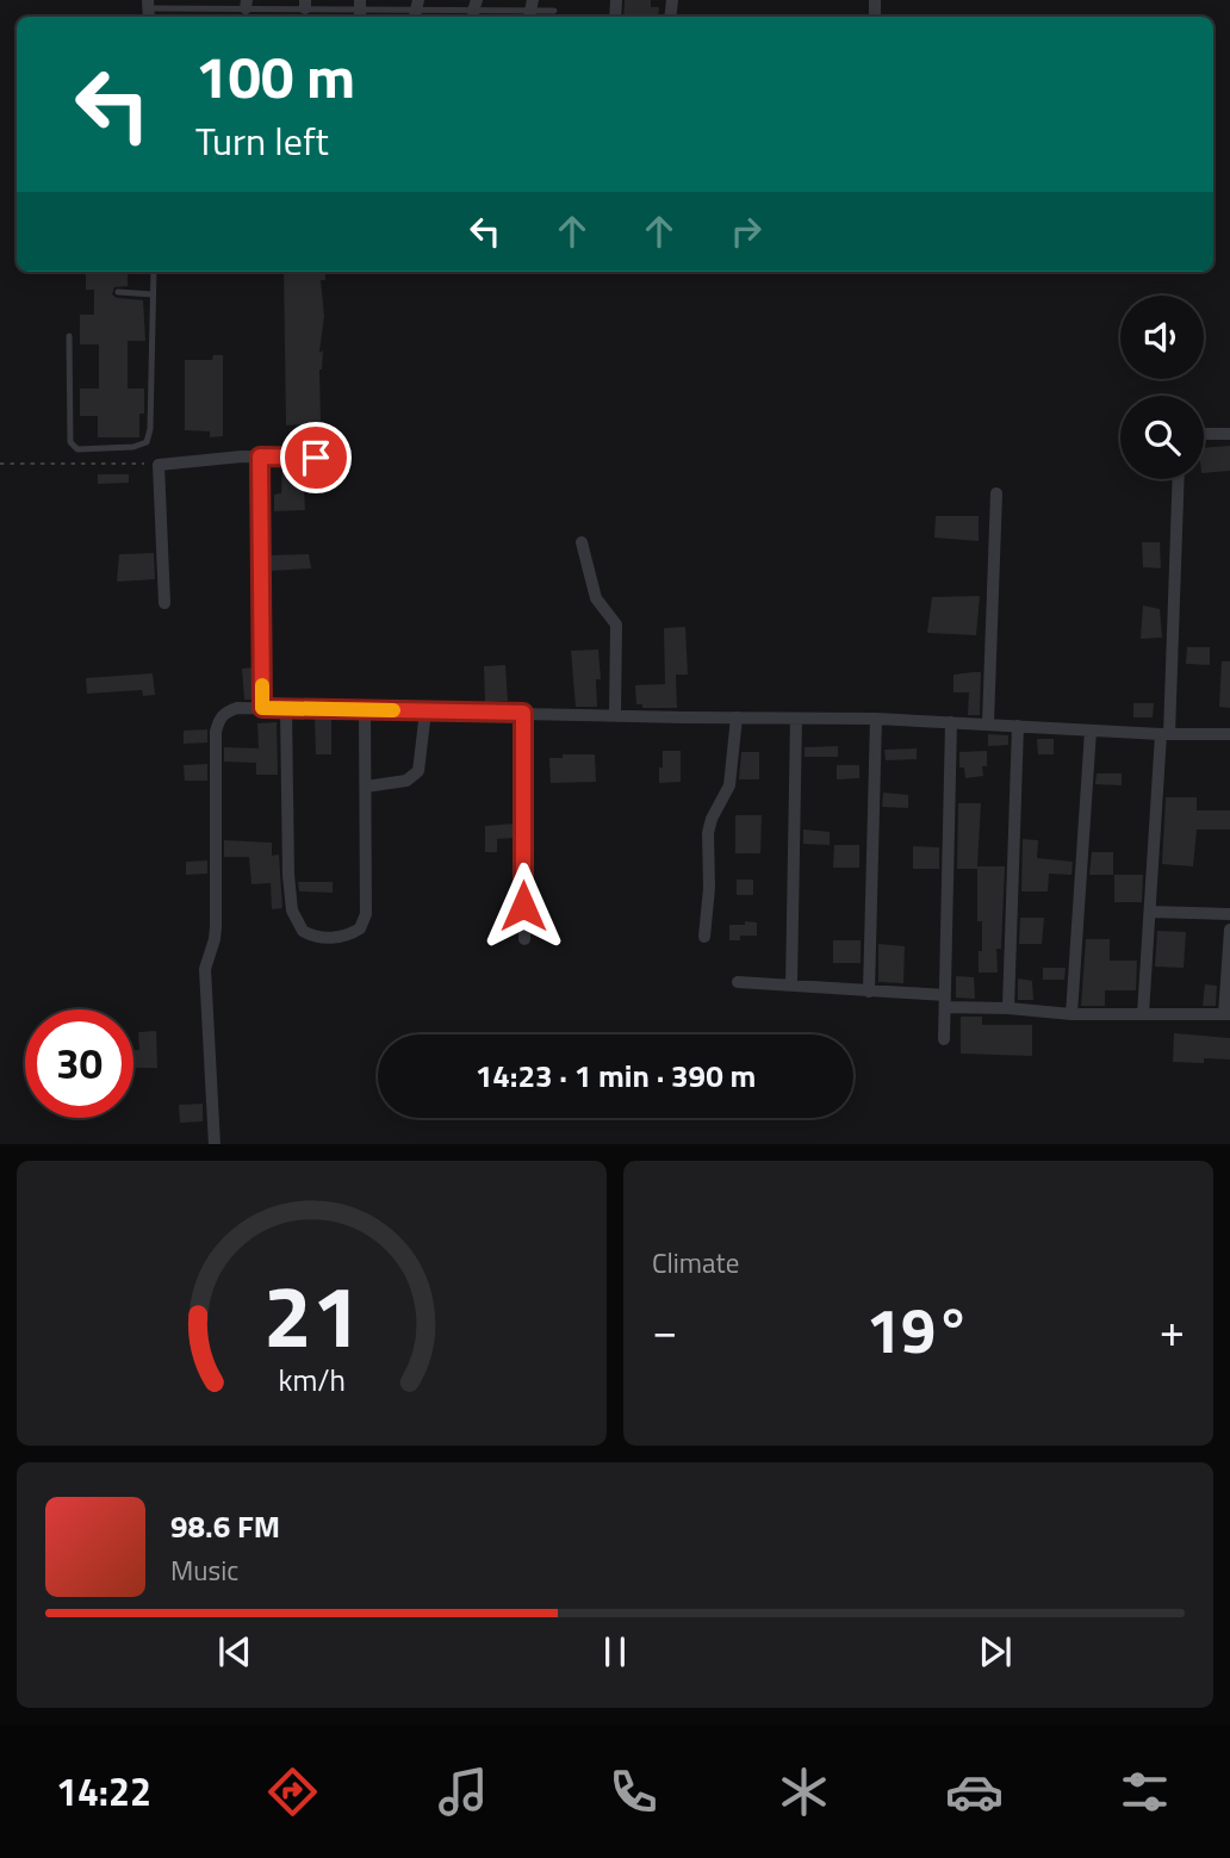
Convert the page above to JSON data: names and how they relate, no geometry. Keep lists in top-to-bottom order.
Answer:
{
  "page": {
    "turn": ["100 m", "Turn left"],
    "limit": "30",
    "trip": "14:23 · 1 min · 390 m",
    "tile": "Climate",
    "heat": ["−", "19°", "+"],
    "song": ["98.6 FM", "Music"],
    "tabs": "14:22",
    "gauge": ["21", "km/h"]
  }
}
